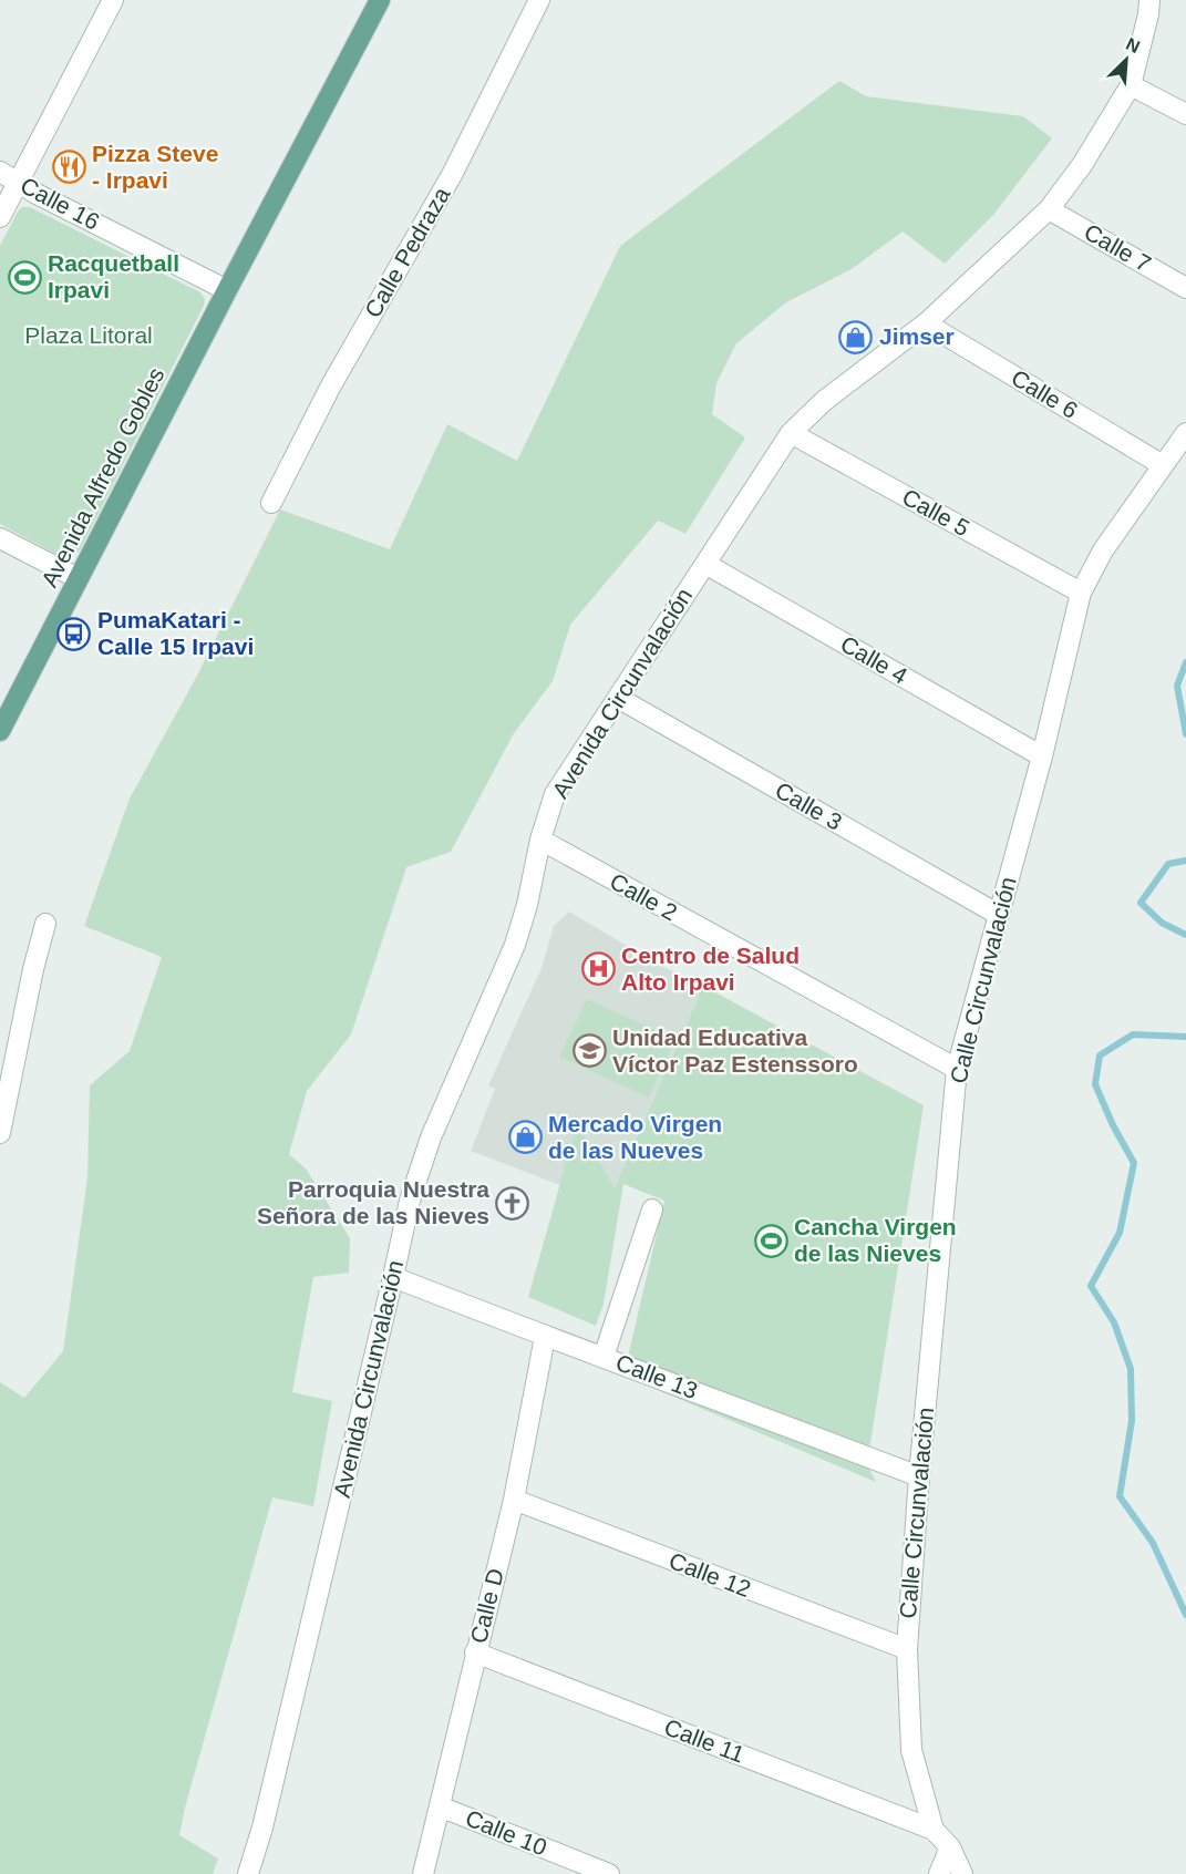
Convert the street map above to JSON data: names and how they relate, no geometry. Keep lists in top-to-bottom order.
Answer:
{
  "streets": {
    "main road": ["Avenida Alfredo Gobles"],
    "street": [
      "Calle 16",
      "Calle 7",
      "Calle Pedraza",
      "Calle 6",
      "Calle 5",
      "Calle 4",
      "Avenida Circunvalación",
      "Calle 3",
      "Calle 2",
      "Calle Circunvalación",
      "Calle 13",
      "Calle 12",
      "Calle D",
      "Calle 11",
      "Calle 10"
    ]
  },
  "crossings": [
    ["Calle 16", "Avenida Alfredo Gobles"],
    ["Calle 7", "Avenida Circunvalación"],
    ["Calle 6", "Avenida Circunvalación"],
    ["Calle 6", "Calle Circunvalación"],
    ["Calle 5", "Avenida Circunvalación"],
    ["Calle 5", "Calle Circunvalación"],
    ["Calle 4", "Avenida Circunvalación"],
    ["Calle 4", "Calle Circunvalación"],
    ["Avenida Circunvalación", "Calle 3"],
    ["Avenida Circunvalación", "Calle 2"],
    ["Avenida Circunvalación", "Calle 13"],
    ["Calle 3", "Calle Circunvalación"],
    ["Calle 2", "Calle Circunvalación"],
    ["Calle Circunvalación", "Calle 13"],
    ["Calle Circunvalación", "Calle 12"],
    ["Calle Circunvalación", "Calle 11"],
    ["Calle 13", "Calle D"],
    ["Calle 12", "Calle D"],
    ["Calle D", "Calle 11"],
    ["Calle D", "Calle 10"]
  ],
  "parks": ["Plaza Litoral"],
  "places": {
    "restaurant": ["Pizza Steve - Irpavi"],
    "sports": ["Racquetball Irpavi", "Cancha Virgen de las Nieves"],
    "shop": ["Jimser", "Mercado Virgen de las Nueves"],
    "bus stop": ["PumaKatari - Calle 15 Irpavi"],
    "hospital": ["Centro de Salud Alto Irpavi"],
    "school or university": ["Unidad Educativa Víctor Paz Estenssoro"],
    "church": ["Parroquia Nuestra Señora de las Nieves"]
  },
  "north": "top right"
}
